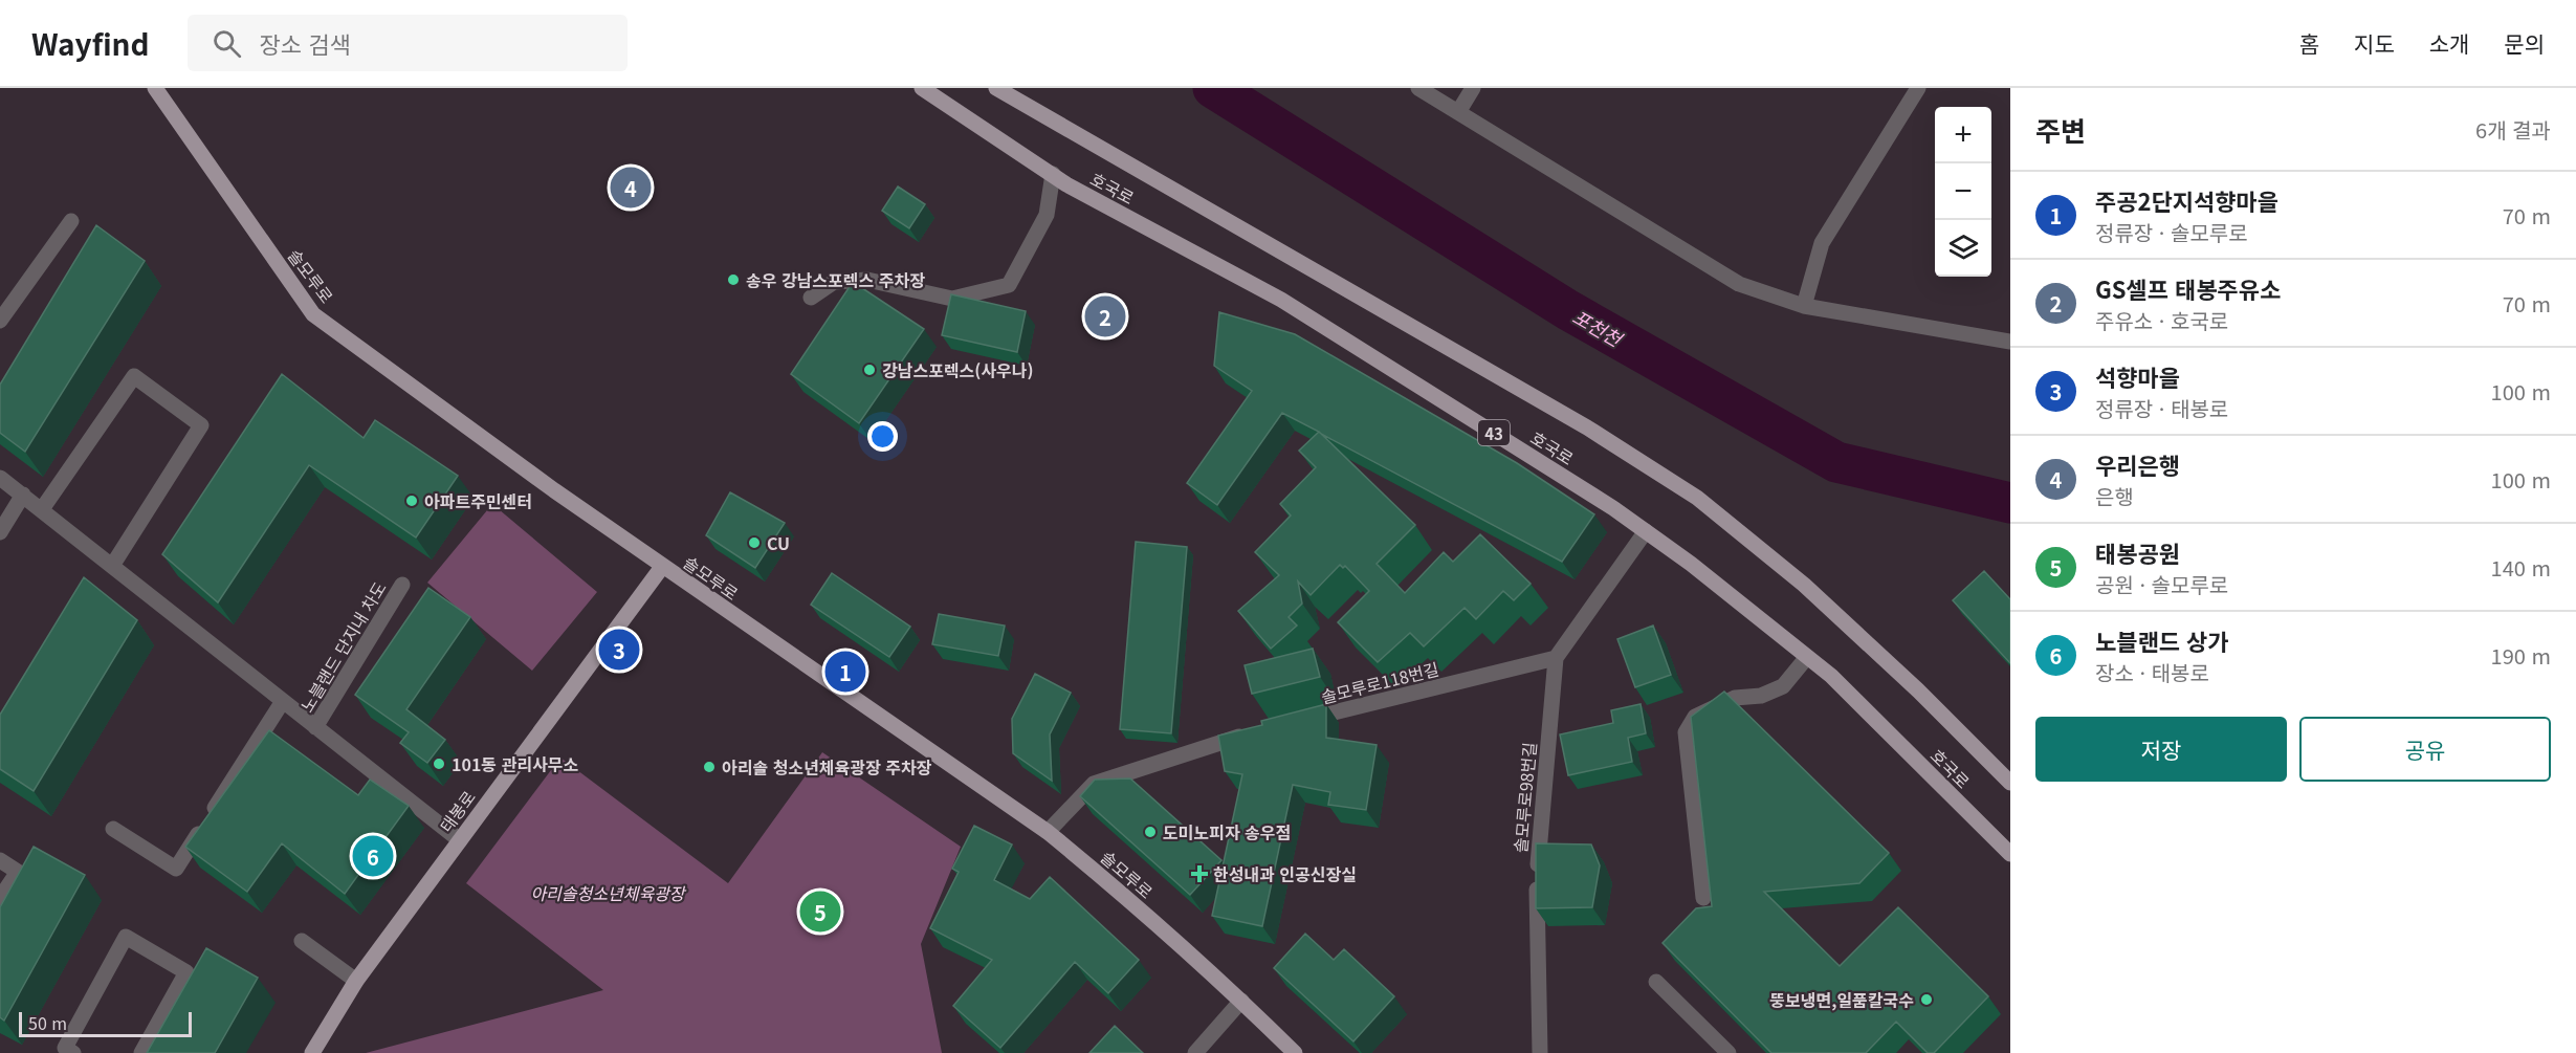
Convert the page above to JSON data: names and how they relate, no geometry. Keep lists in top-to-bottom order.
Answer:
{
  "streets": {
    "main road": [
      "호국로",
      "솔모루로",
      "43",
      "태봉로"
    ],
    "street": ["노블랜드 단지내 차도", "솔모루로118번길", "솔모루로98번길"]
  },
  "crossings": [
    ["솔모루로", "태봉로"],
    ["솔모루로118번길", "솔모루로98번길"]
  ],
  "water": ["포천천"],
  "parks": ["아리솔청소년체육광장"],
  "places": {
    "other": [
      "송우 강남스포렉스 주차장",
      "강남스포렉스(사우나)",
      "아파트주민센터",
      "CU",
      "101동 관리사무소",
      "아리솔 청소년체육광장 주차장",
      "도미노피자 송우점",
      "뚱보냉면,일품칼국수"
    ],
    "health": ["한성내과 인공신장실"]
  },
  "scale_bar": "50 m",
  "page": {
    "header": "Wayfind",
    "search": "장소 검색",
    "nav": [
      "홈",
      "지도",
      "소개",
      "문의"
    ],
    "heading": ["주변", "6개 결과"],
    "map_buttons": ["+", "−"],
    "pins": [
      "4",
      "2",
      "3",
      "1",
      "6",
      "5"
    ],
    "list": [
      {
        "mark": "1",
        "name": "주공2단지석향마을",
        "note": "정류장 · 솔모루로",
        "value": "70 m"
      },
      {
        "mark": "2",
        "name": "GS셀프 태봉주유소",
        "note": "주유소 · 호국로",
        "value": "70 m"
      },
      {
        "mark": "3",
        "name": "석향마을",
        "note": "정류장 · 태봉로",
        "value": "100 m"
      },
      {
        "mark": "4",
        "name": "우리은행",
        "note": "은행",
        "value": "100 m"
      },
      {
        "mark": "5",
        "name": "태봉공원",
        "note": "공원 · 솔모루로",
        "value": "140 m"
      },
      {
        "mark": "6",
        "name": "노블랜드 상가",
        "note": "장소 · 태봉로",
        "value": "190 m"
      }
    ],
    "buttons": ["저장", "공유"],
    "scale": "50 m"
  }
}
